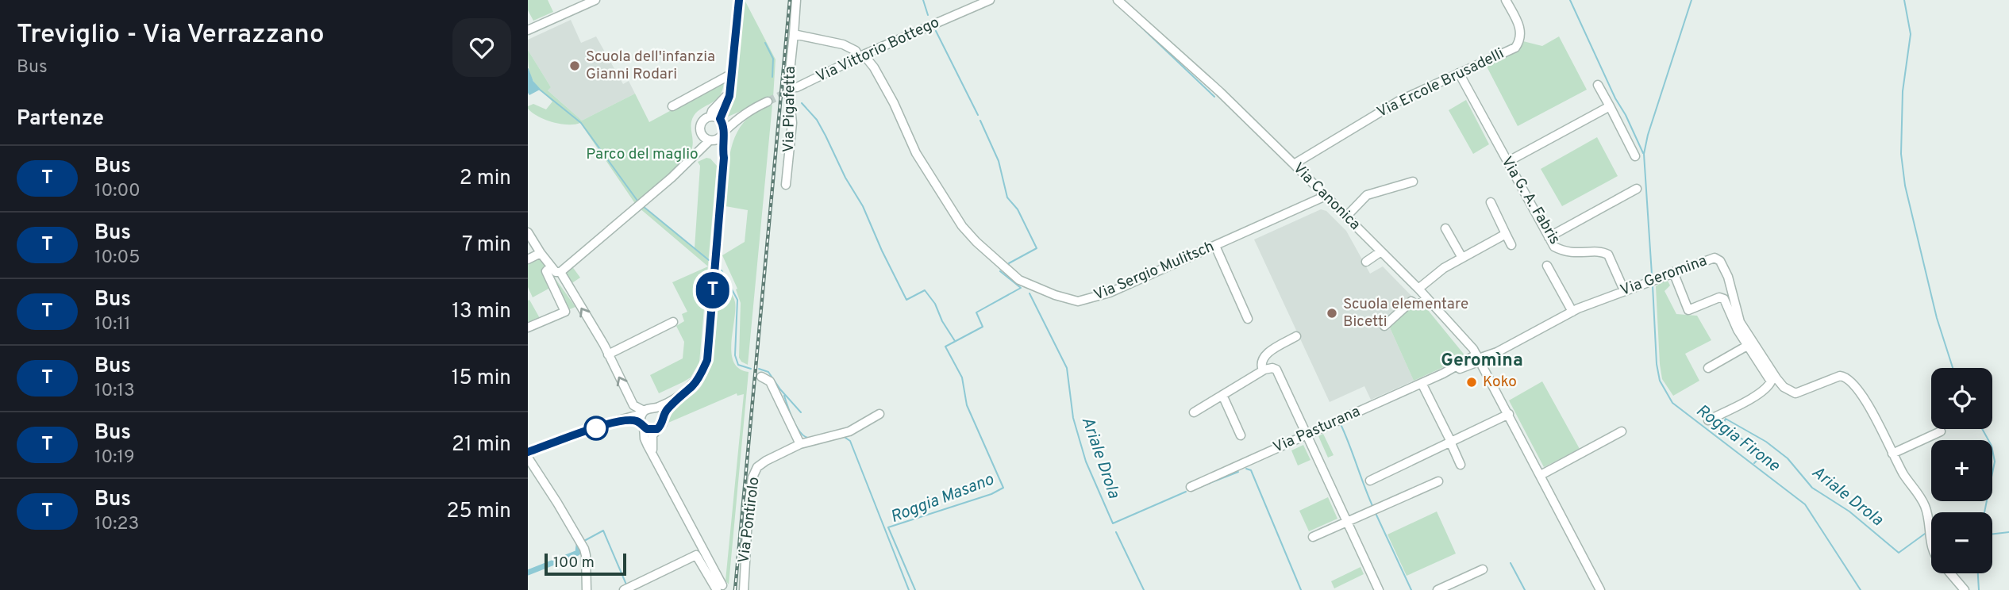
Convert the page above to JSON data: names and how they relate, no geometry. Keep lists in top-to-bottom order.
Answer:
{
  "streets": {
    "street": [
      "Via Vittorio Bottego",
      "Via Ercole Brusadelli",
      "Via Pigafetta",
      "Via Canonica",
      "Via G. A. Fabris",
      "Via Sergio Mulitsch",
      "Via Geromina",
      "Via Pasturana",
      "Via Pontirolo"
    ]
  },
  "crossings": [
    ["Via Vittorio Bottego", "Via Sergio Mulitsch"],
    ["Via Ercole Brusadelli", "Via Canonica"],
    ["Via Ercole Brusadelli", "Via G. A. Fabris"],
    ["Via Canonica", "Via Sergio Mulitsch"],
    ["Via Canonica", "Via Geromina"],
    ["Via Canonica", "Via Pasturana"],
    ["Via G. A. Fabris", "Via Geromina"],
    ["Via Geromina", "Via Pasturana"]
  ],
  "districts": ["Geromìna"],
  "water": ["Roggia Firone", "Ariale Drola", "Roggia Masano"],
  "parks": ["Parco del maglio"],
  "places": ["Scuola dell'infanzia Gianni Rodari", "Scuola elementare Bicetti", "Koko"],
  "lines": ["bus line T"],
  "scale_bar": "100 m",
  "page": {
    "heading": [
      ["Treviglio - Via Verrazzano", "Bus"],
      "Partenze"
    ],
    "on_map": "T",
    "list": [
      {
        "mark": "T",
        "name": "Bus",
        "note": "10:00",
        "value": "2 min"
      },
      {
        "mark": "T",
        "name": "Bus",
        "note": "10:05",
        "value": "7 min"
      },
      {
        "mark": "T",
        "name": "Bus",
        "note": "10:11",
        "value": "13 min"
      },
      {
        "mark": "T",
        "name": "Bus",
        "note": "10:13",
        "value": "15 min"
      },
      {
        "mark": "T",
        "name": "Bus",
        "note": "10:19",
        "value": "21 min"
      },
      {
        "mark": "T",
        "name": "Bus",
        "note": "10:23",
        "value": "25 min"
      }
    ],
    "map_buttons": ["+", "−"],
    "scale": "100 m"
  }
}
